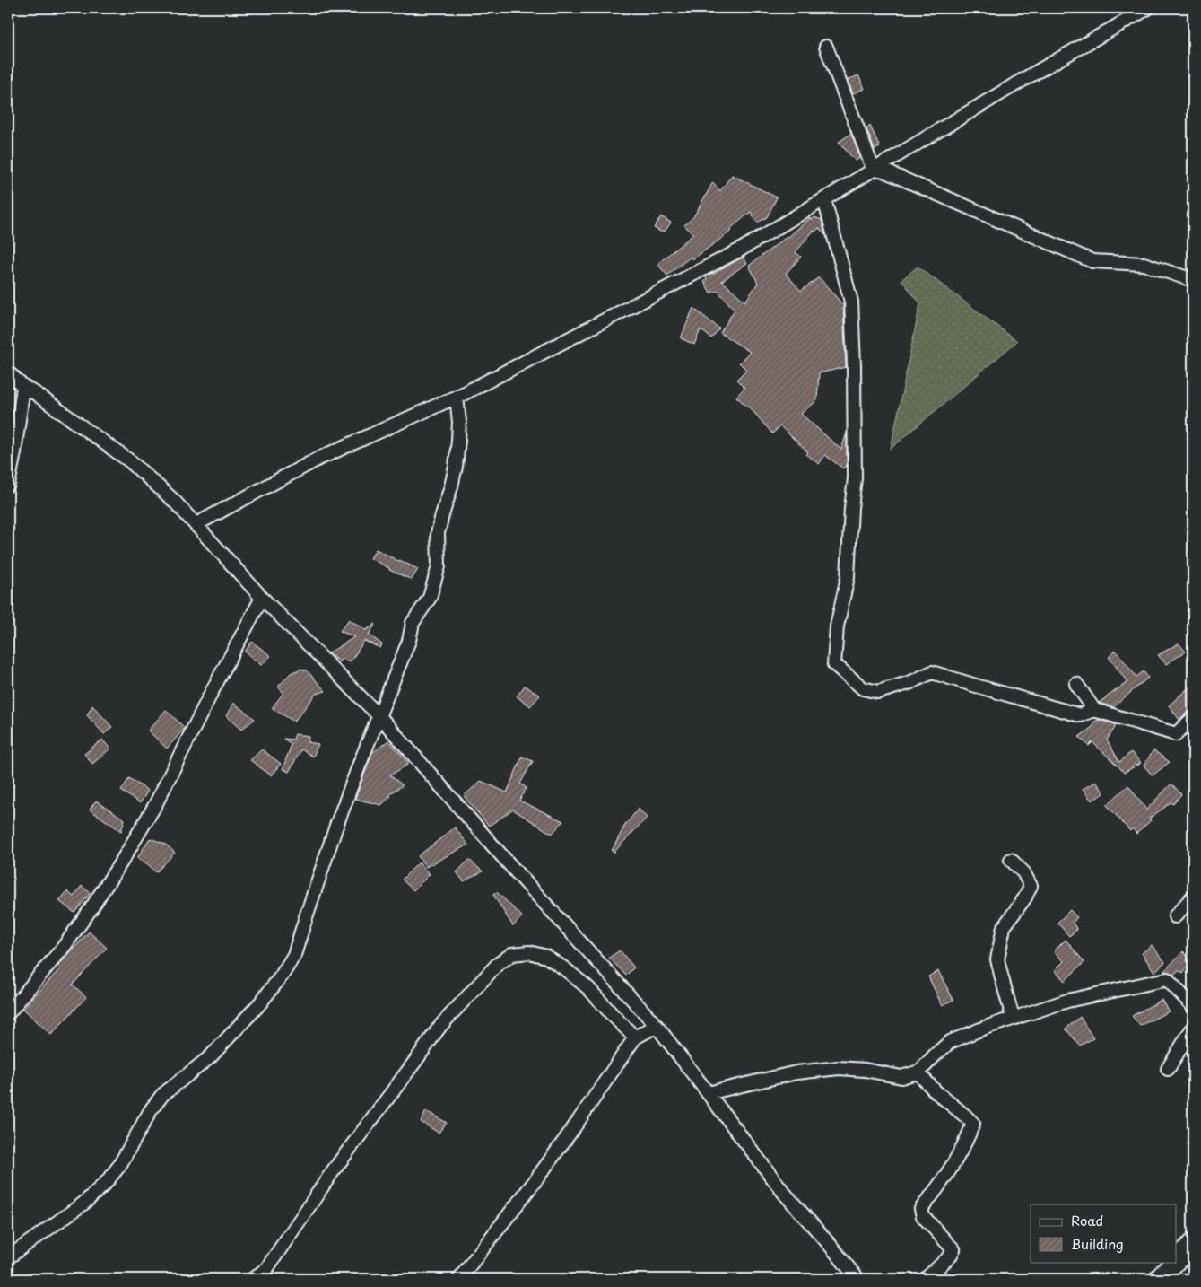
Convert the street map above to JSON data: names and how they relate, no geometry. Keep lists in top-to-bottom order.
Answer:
{
  "legend": ["Road", "Building"]
}
